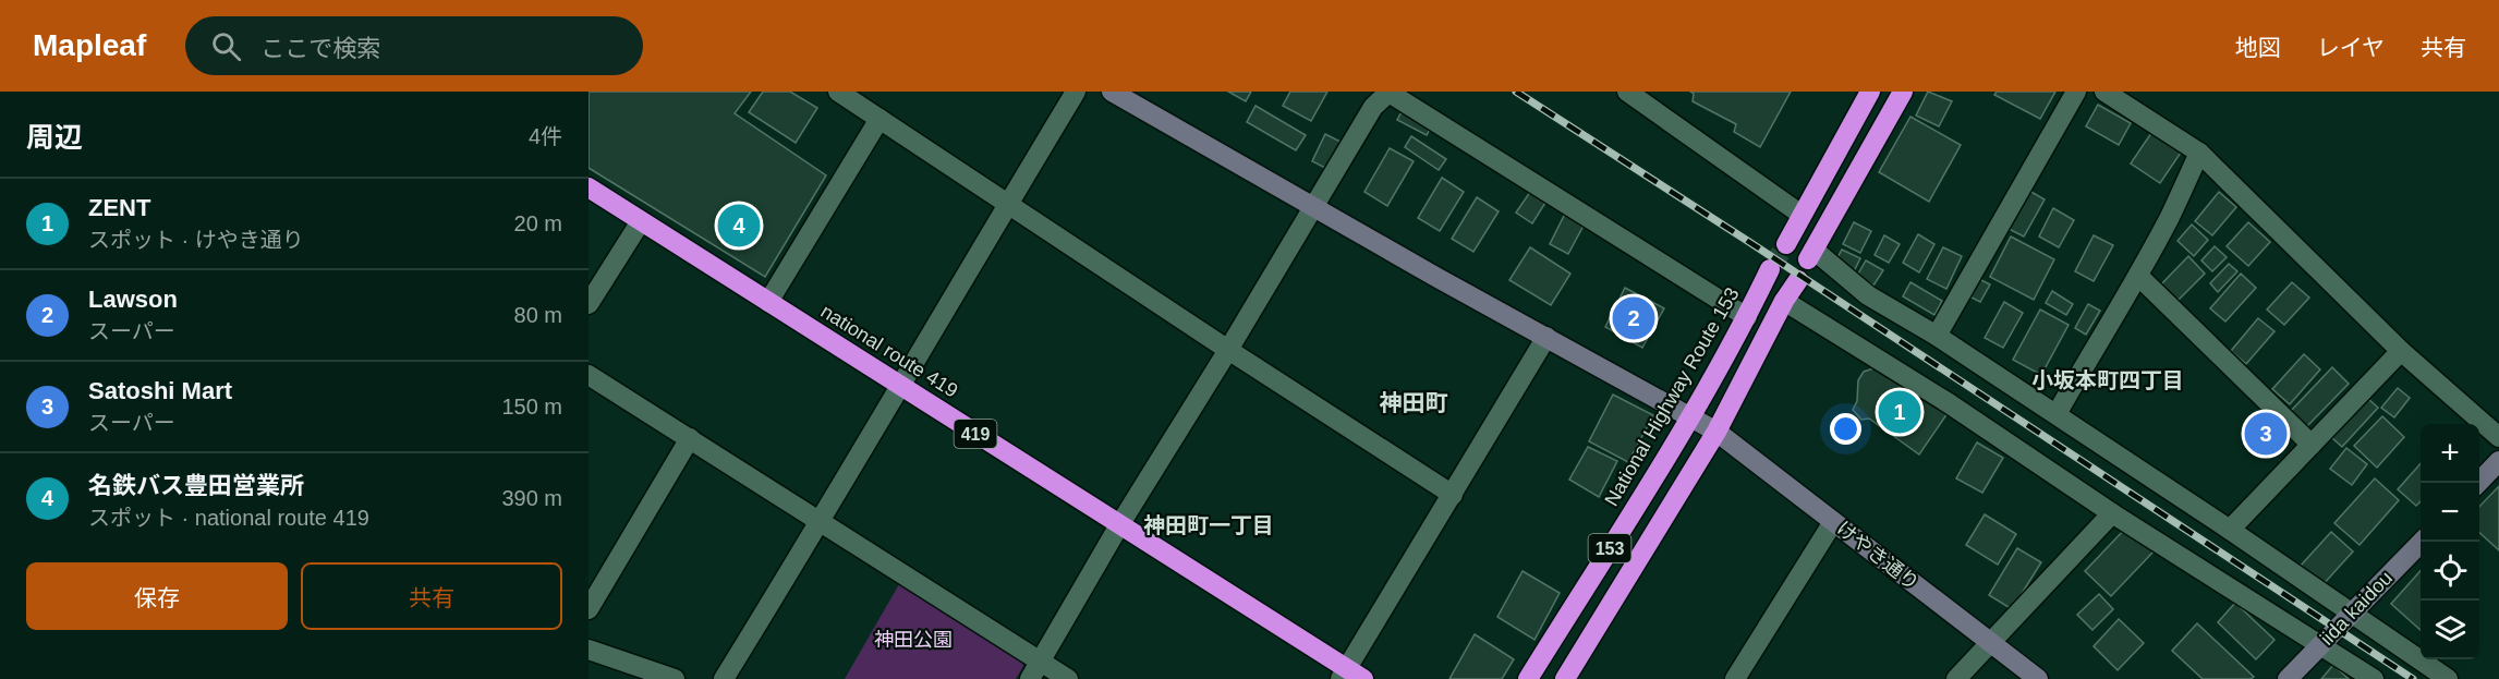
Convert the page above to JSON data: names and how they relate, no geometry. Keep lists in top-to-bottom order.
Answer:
{
  "streets": {
    "highway": [
      "national route 419",
      "National Highway Route 153",
      "419",
      "153"
    ],
    "street": ["けやき通り", "iida kaidou"]
  },
  "crossings": [
    ["National Highway Route 153", "けやき通り"],
    ["153", "けやき通り"]
  ],
  "districts": ["小坂本町四丁目", "神田町", "神田町一丁目"],
  "parks": ["神田公園"],
  "page": {
    "header": "Mapleaf",
    "search": "ここで検索",
    "nav": ["地図", "レイヤ", "共有"],
    "heading": ["周辺", "4件"],
    "list": [
      {
        "mark": "1",
        "name": "ZENT",
        "note": "スポット · けやき通り",
        "value": "20 m"
      },
      {
        "mark": "2",
        "name": "Lawson",
        "note": "スーパー",
        "value": "80 m"
      },
      {
        "mark": "3",
        "name": "Satoshi Mart",
        "note": "スーパー",
        "value": "150 m"
      },
      {
        "mark": "4",
        "name": "名鉄バス豊田営業所",
        "note": "スポット · national route 419",
        "value": "390 m"
      }
    ],
    "pins": [
      "4",
      "2",
      "1",
      "3"
    ],
    "map_buttons": ["+", "−"],
    "buttons": ["保存", "共有"]
  }
}
